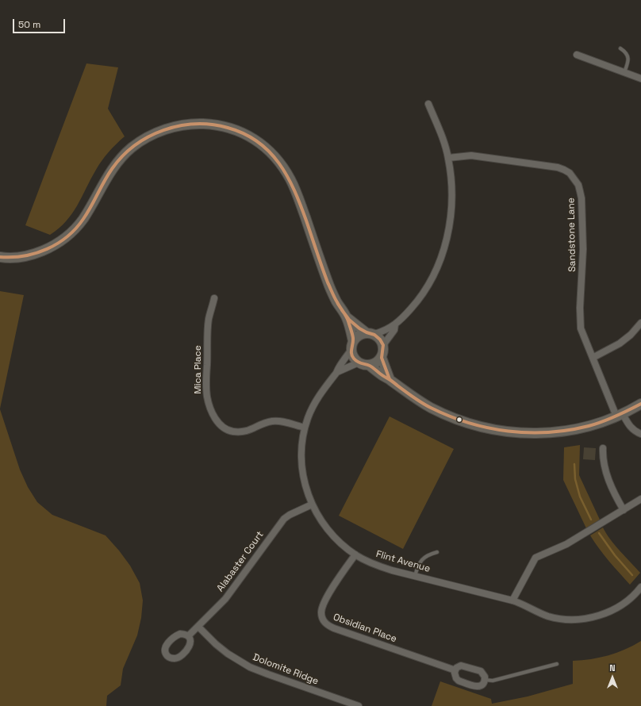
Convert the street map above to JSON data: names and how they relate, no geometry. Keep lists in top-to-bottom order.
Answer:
{
  "streets": {
    "street": [
      "Sandstone Lane",
      "Mica Place",
      "Alabaster Court",
      "Flint Avenue",
      "Obsidian Place",
      "Dolomite Ridge"
    ]
  },
  "crossings": [
    ["Mica Place", "Flint Avenue"],
    ["Alabaster Court", "Flint Avenue"],
    ["Alabaster Court", "Dolomite Ridge"],
    ["Flint Avenue", "Obsidian Place"]
  ],
  "scale_bar": "50 m",
  "north": "top"
}
